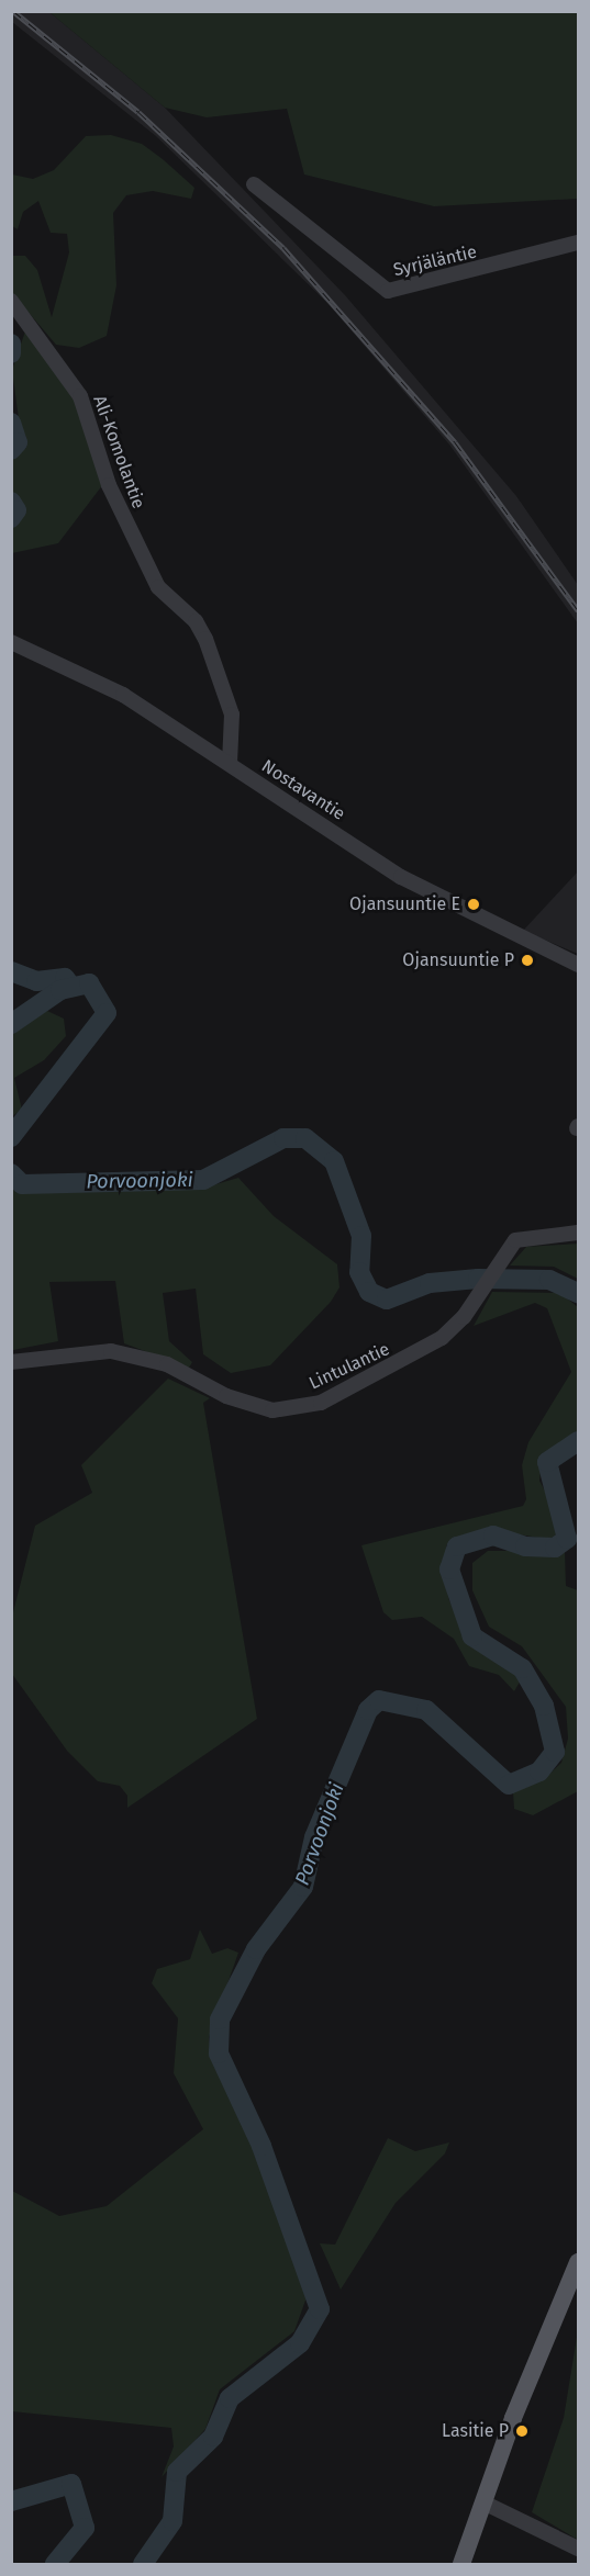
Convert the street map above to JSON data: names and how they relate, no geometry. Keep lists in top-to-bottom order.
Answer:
{
  "streets": {
    "street": [
      "Syrjäläntie",
      "Ali-Komolantie",
      "Nostavantie",
      "Lintulantie"
    ]
  },
  "crossings": [
    ["Ali-Komolantie", "Nostavantie"]
  ],
  "water": ["Porvoonjoki"],
  "places": ["Ojansuuntie E", "Ojansuuntie P", "Lasitie P"]
}
